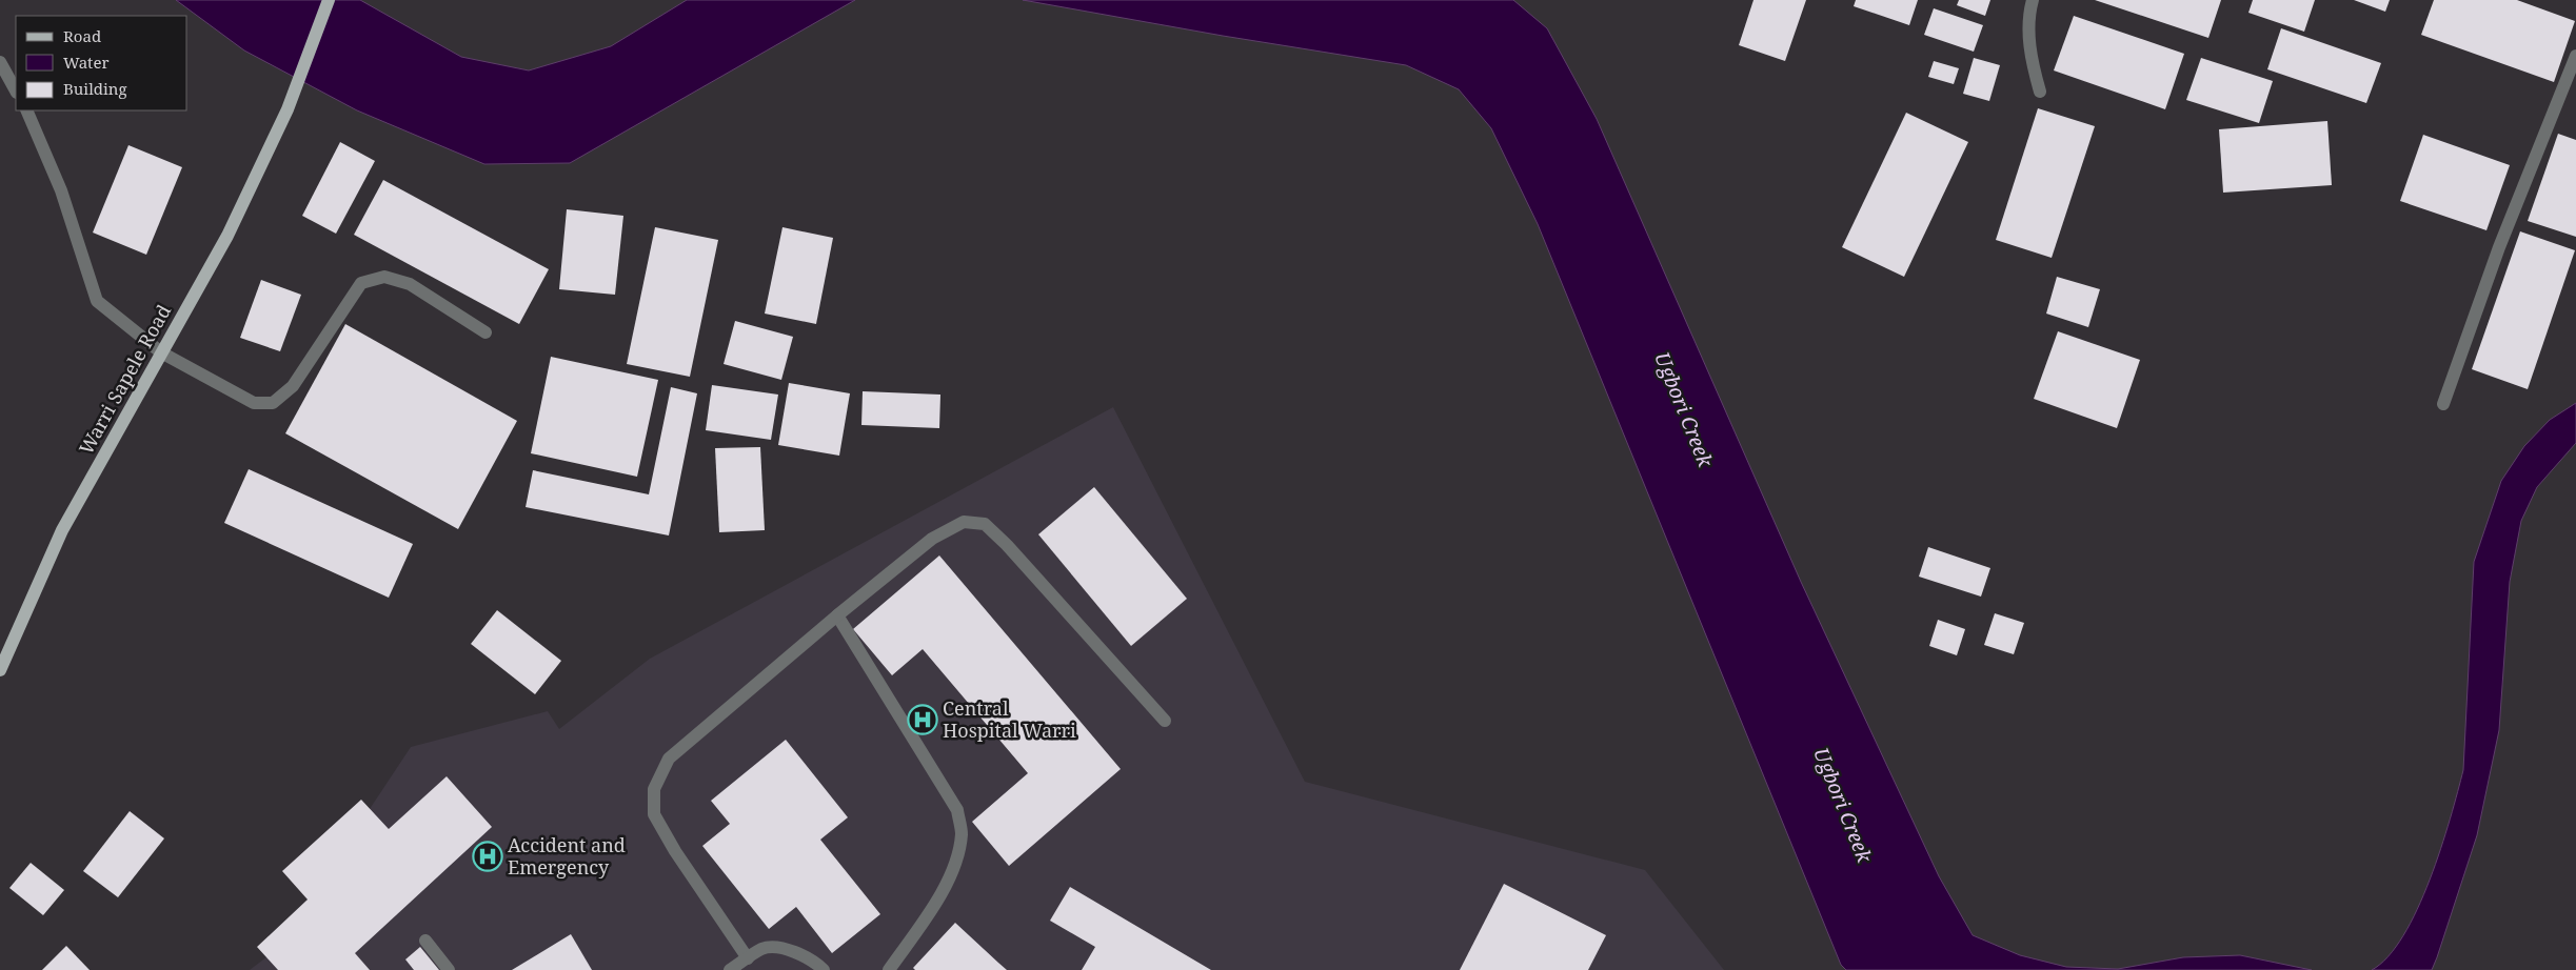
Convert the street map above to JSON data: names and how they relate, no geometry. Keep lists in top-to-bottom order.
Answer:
{
  "streets": {
    "main road": ["Warri Sapele Road"]
  },
  "water": ["Ugbori Creek"],
  "places": {
    "hospital": ["Central Hospital Warri", "Accident and Emergency"]
  },
  "legend": ["Road", "Water", "Building"]
}
